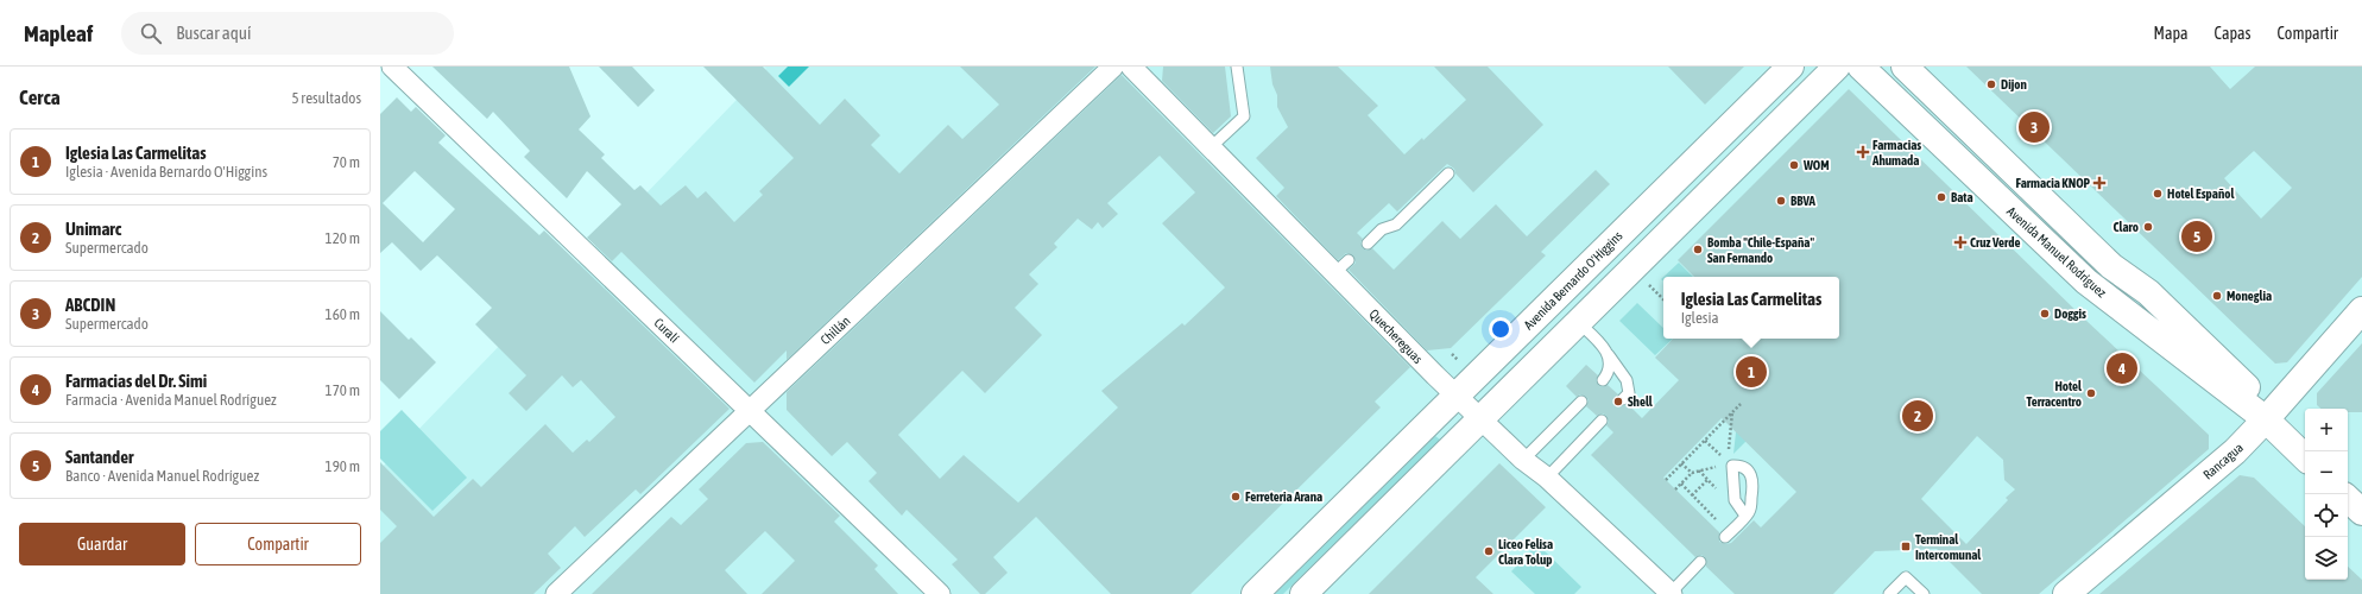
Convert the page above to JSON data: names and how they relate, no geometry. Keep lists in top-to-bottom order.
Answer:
{
  "streets": {
    "main road": ["Avenida Manuel Rodríguez", "Avenida Bernardo O'Higgins", "Rancagua"],
    "street": ["Curalí", "Chillán", "Quechereguas"]
  },
  "crossings": [
    ["Avenida Manuel Rodríguez", "Rancagua"],
    ["Avenida Bernardo O'Higgins", "Quechereguas"],
    ["Curalí", "Chillán"]
  ],
  "places": {
    "other": [
      "Dijon",
      "WOM",
      "Hotel Español",
      "Bata",
      "BBVA",
      "Claro",
      "Bomba \"Chile-España\" San Fernando",
      "Moneglia",
      "Doggis",
      "Hotel Terracentro",
      "Shell",
      "Ferreteria Arana",
      "Liceo Felisa Clara Tolup"
    ],
    "health": ["Farmacias Ahumada", "Farmacia KNOP", "Cruz Verde"],
    "transit": ["Terminal Intercomunal"]
  },
  "page": {
    "header": "Mapleaf",
    "search": "Buscar aquí",
    "nav": ["Mapa", "Capas", "Compartir"],
    "heading": ["Cerca", "5 resultados"],
    "pins": [
      "3",
      "5",
      "4",
      "1",
      "2"
    ],
    "list": [
      {
        "mark": "1",
        "name": "Iglesia Las Carmelitas",
        "note": "Iglesia · Avenida Bernardo O'Higgins",
        "value": "70 m"
      },
      {
        "mark": "2",
        "name": "Unimarc",
        "note": "Supermercado",
        "value": "120 m"
      },
      {
        "mark": "3",
        "name": "ABCDIN",
        "note": "Supermercado",
        "value": "160 m"
      },
      {
        "mark": "4",
        "name": "Farmacias del Dr. Simi",
        "note": "Farmacia · Avenida Manuel Rodríguez",
        "value": "170 m"
      },
      {
        "mark": "5",
        "name": "Santander",
        "note": "Banco · Avenida Manuel Rodríguez",
        "value": "190 m"
      }
    ],
    "popup": ["Iglesia Las Carmelitas", "Iglesia"],
    "map_buttons": ["+", "−"],
    "buttons": ["Guardar", "Compartir"]
  }
}
